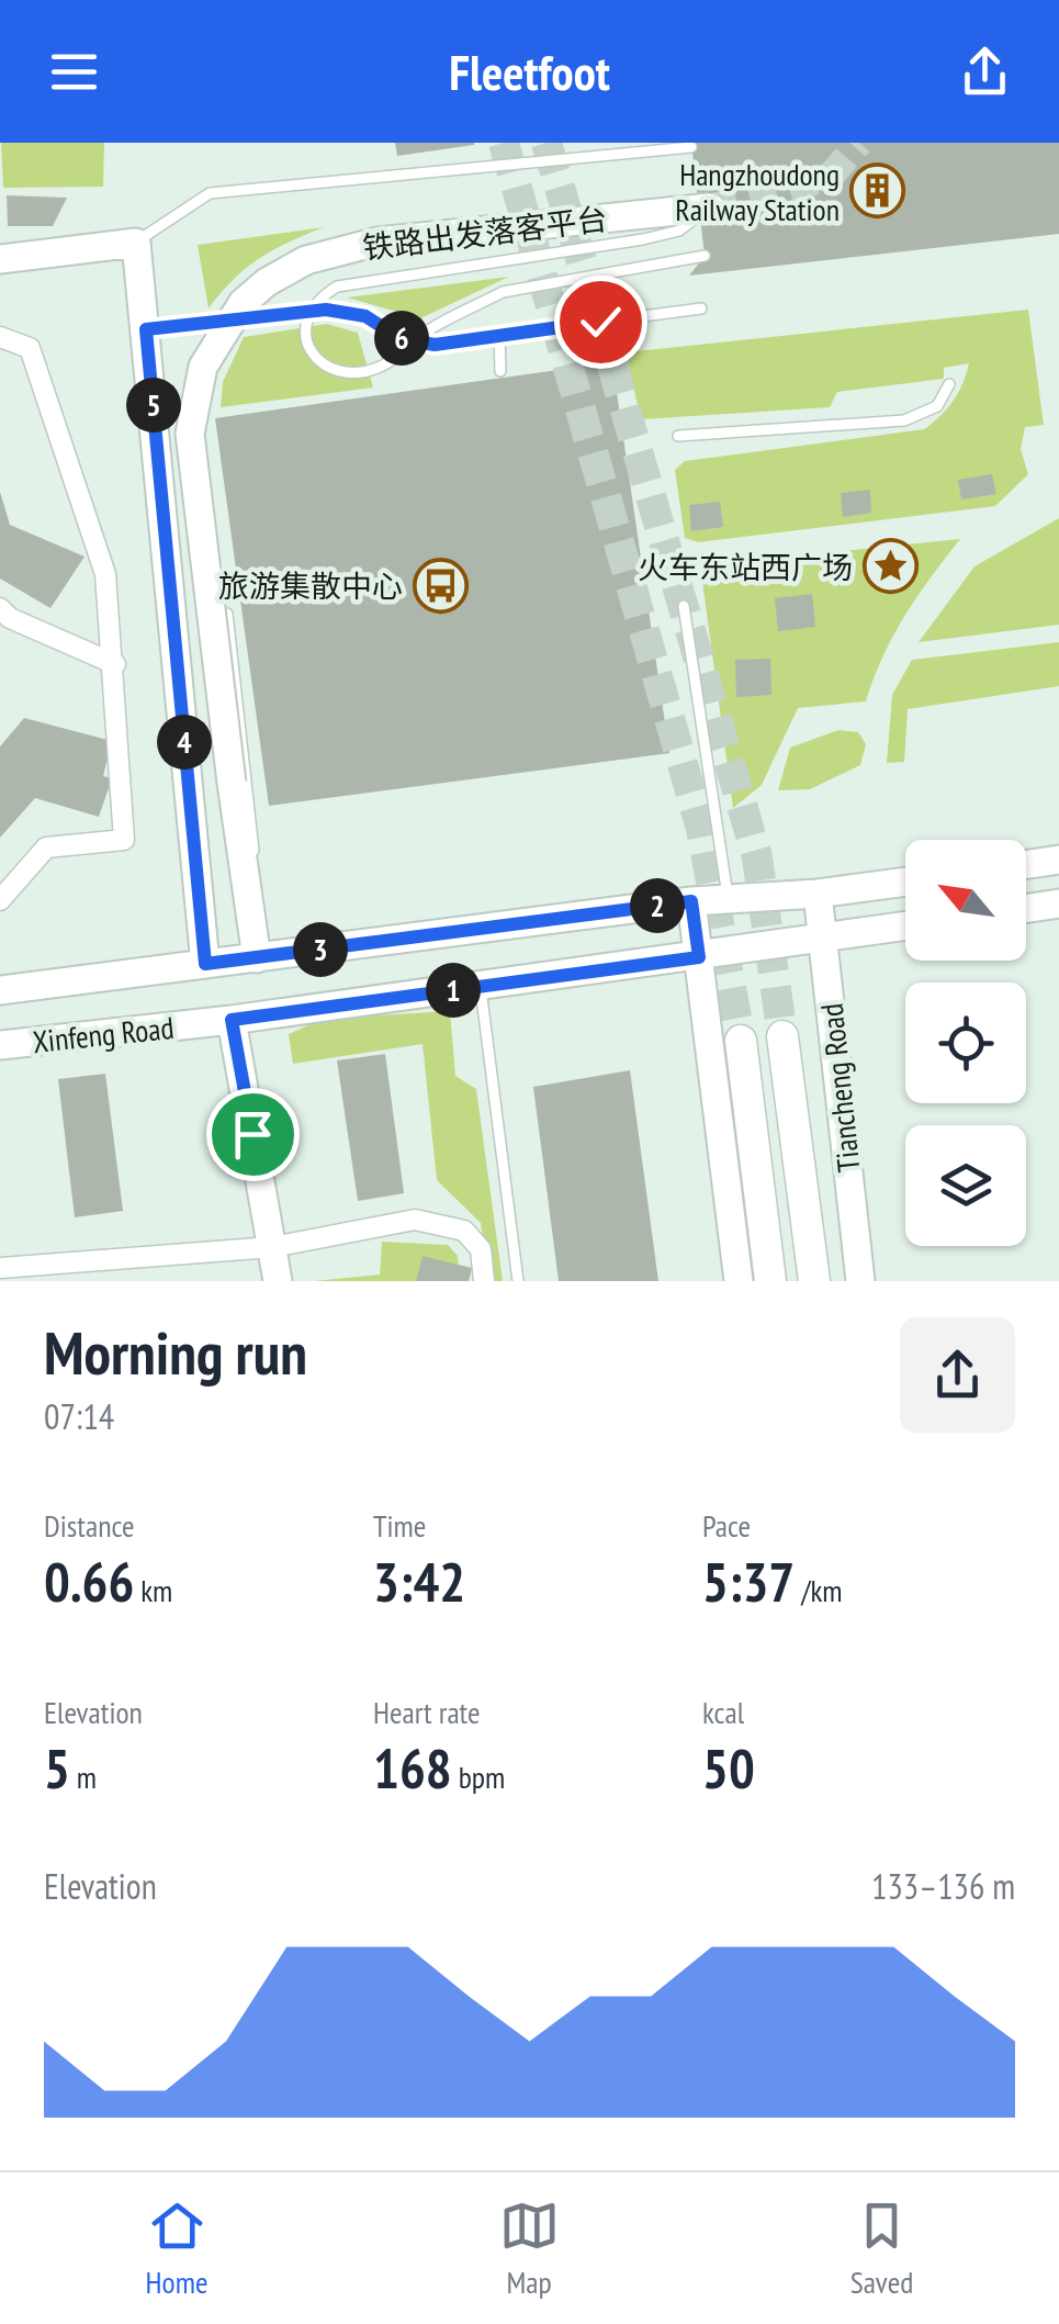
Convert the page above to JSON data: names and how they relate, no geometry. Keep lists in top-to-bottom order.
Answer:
{
  "streets": {
    "main road": ["铁路出发落客平台", "Xinfeng Road", "Tiancheng Road"]
  },
  "crossings": [
    ["铁路出发落客平台", "Xinfeng Road"],
    ["Xinfeng Road", "Tiancheng Road"]
  ],
  "places": {
    "building": ["Hangzhoudong Railway Station"],
    "place": ["火车东站西广场"],
    "bus stop": ["旅游集散中心"]
  },
  "north": "top left",
  "page": {
    "header": "Fleetfoot",
    "pins": [
      "6",
      "5",
      "4",
      "2",
      "3",
      "1"
    ],
    "heading": ["Morning run", "07:14"],
    "stats": [
      ["Distance", "0.66 km"],
      ["Time", "3:42"],
      ["Pace", "5:37 /km"],
      ["Elevation", "5 m"],
      ["Heart rate", "168 bpm"],
      ["kcal", "50"]
    ],
    "chart": ["Elevation", "133–136 m"],
    "tabs": ["Home", "Map", "Saved"]
  }
}
